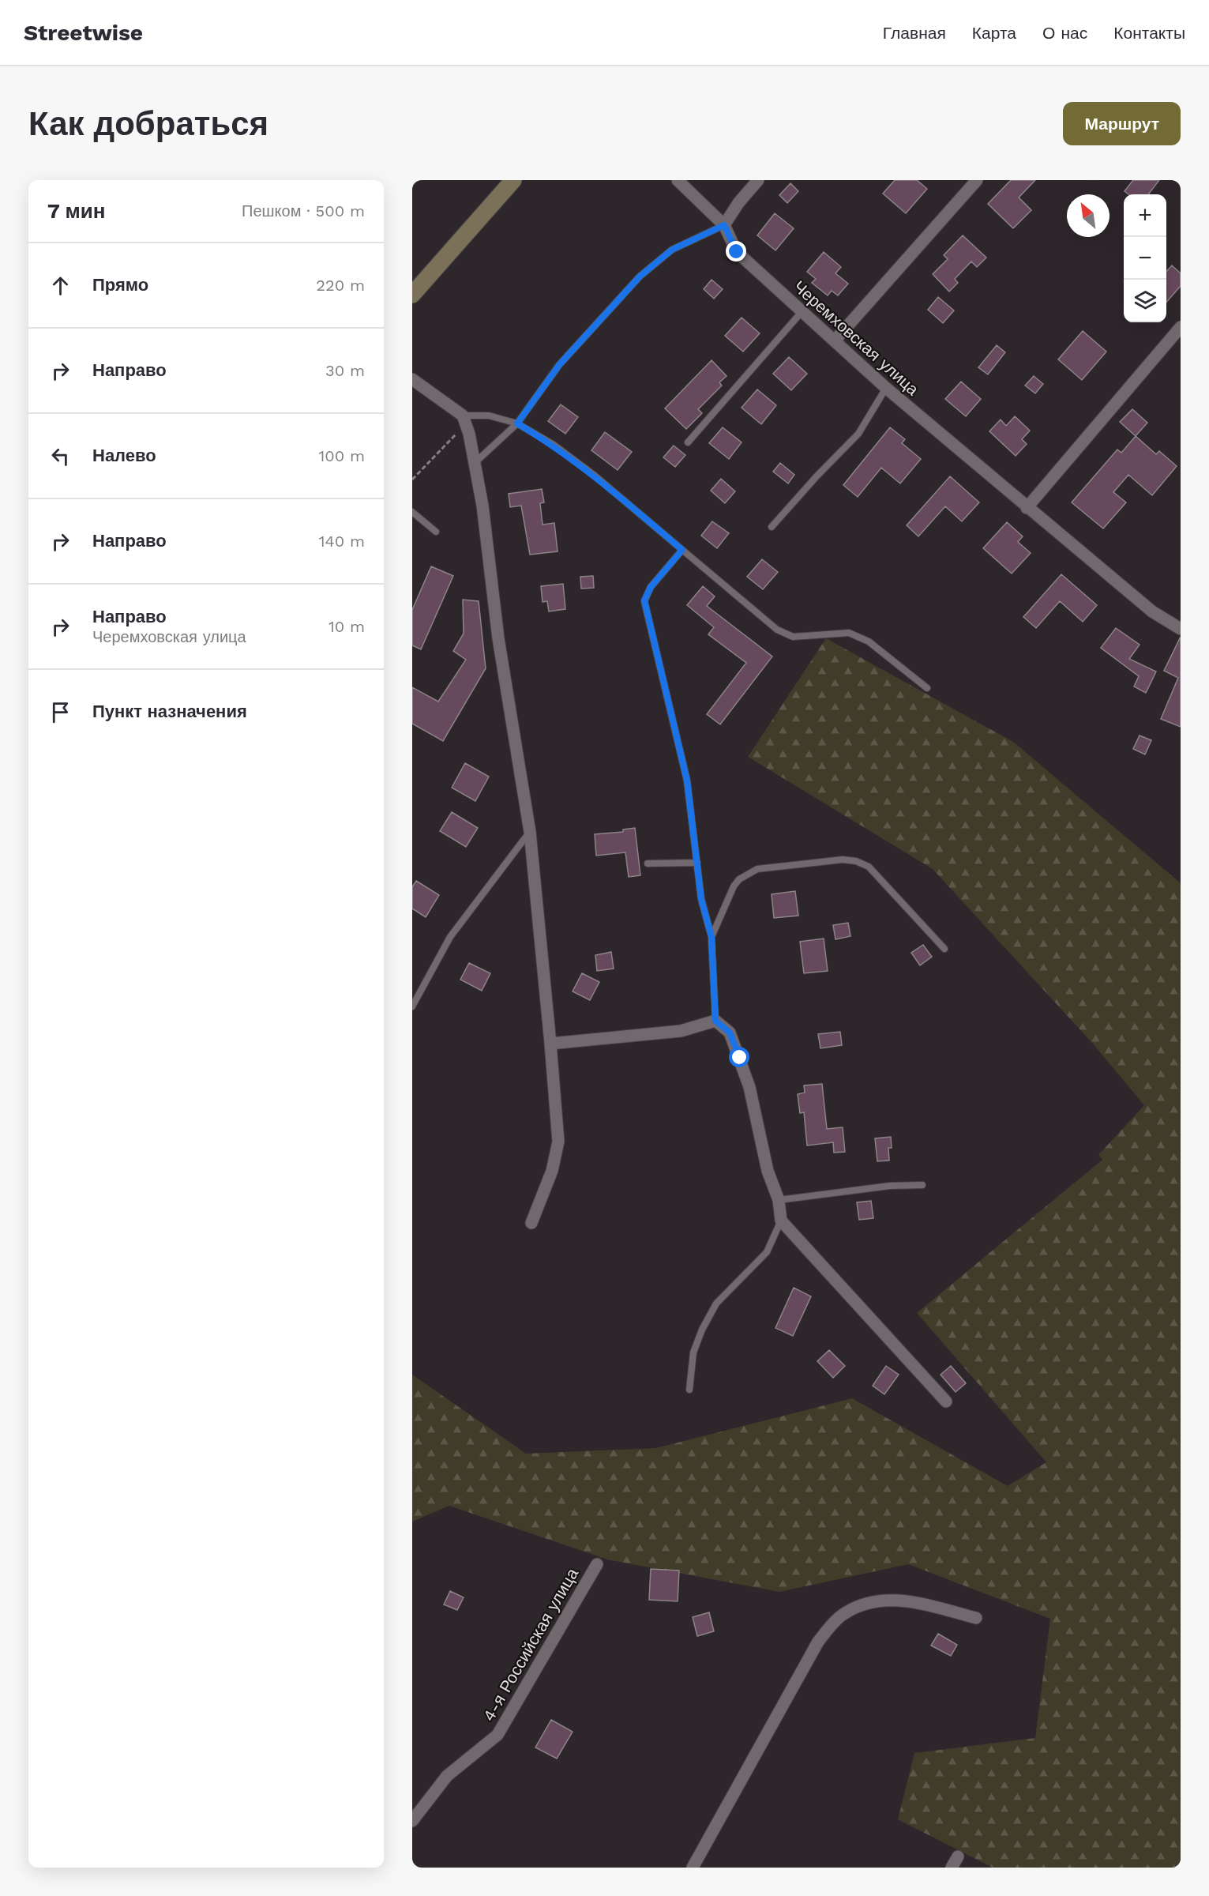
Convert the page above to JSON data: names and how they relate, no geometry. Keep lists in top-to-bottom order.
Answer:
{
  "streets": {
    "street": ["Черемховская улица", "4-я Российская улица"]
  },
  "north": "top left",
  "page": {
    "header": "Streetwise",
    "nav": [
      "Главная",
      "Карта",
      "О нас",
      "Контакты"
    ],
    "buttons": "Маршрут",
    "title": "Как добраться",
    "heading": ["7 мин", "Пешком · 500 m"],
    "map_buttons": ["+", "−"],
    "list": [
      ["Прямо", "220 m"],
      ["Направо", "30 m"],
      ["Налево", "100 m"],
      ["Направо", "140 m"],
      ["Направо", "Черемховская улица", "10 m"],
      "Пункт назначения"
    ]
  }
}
